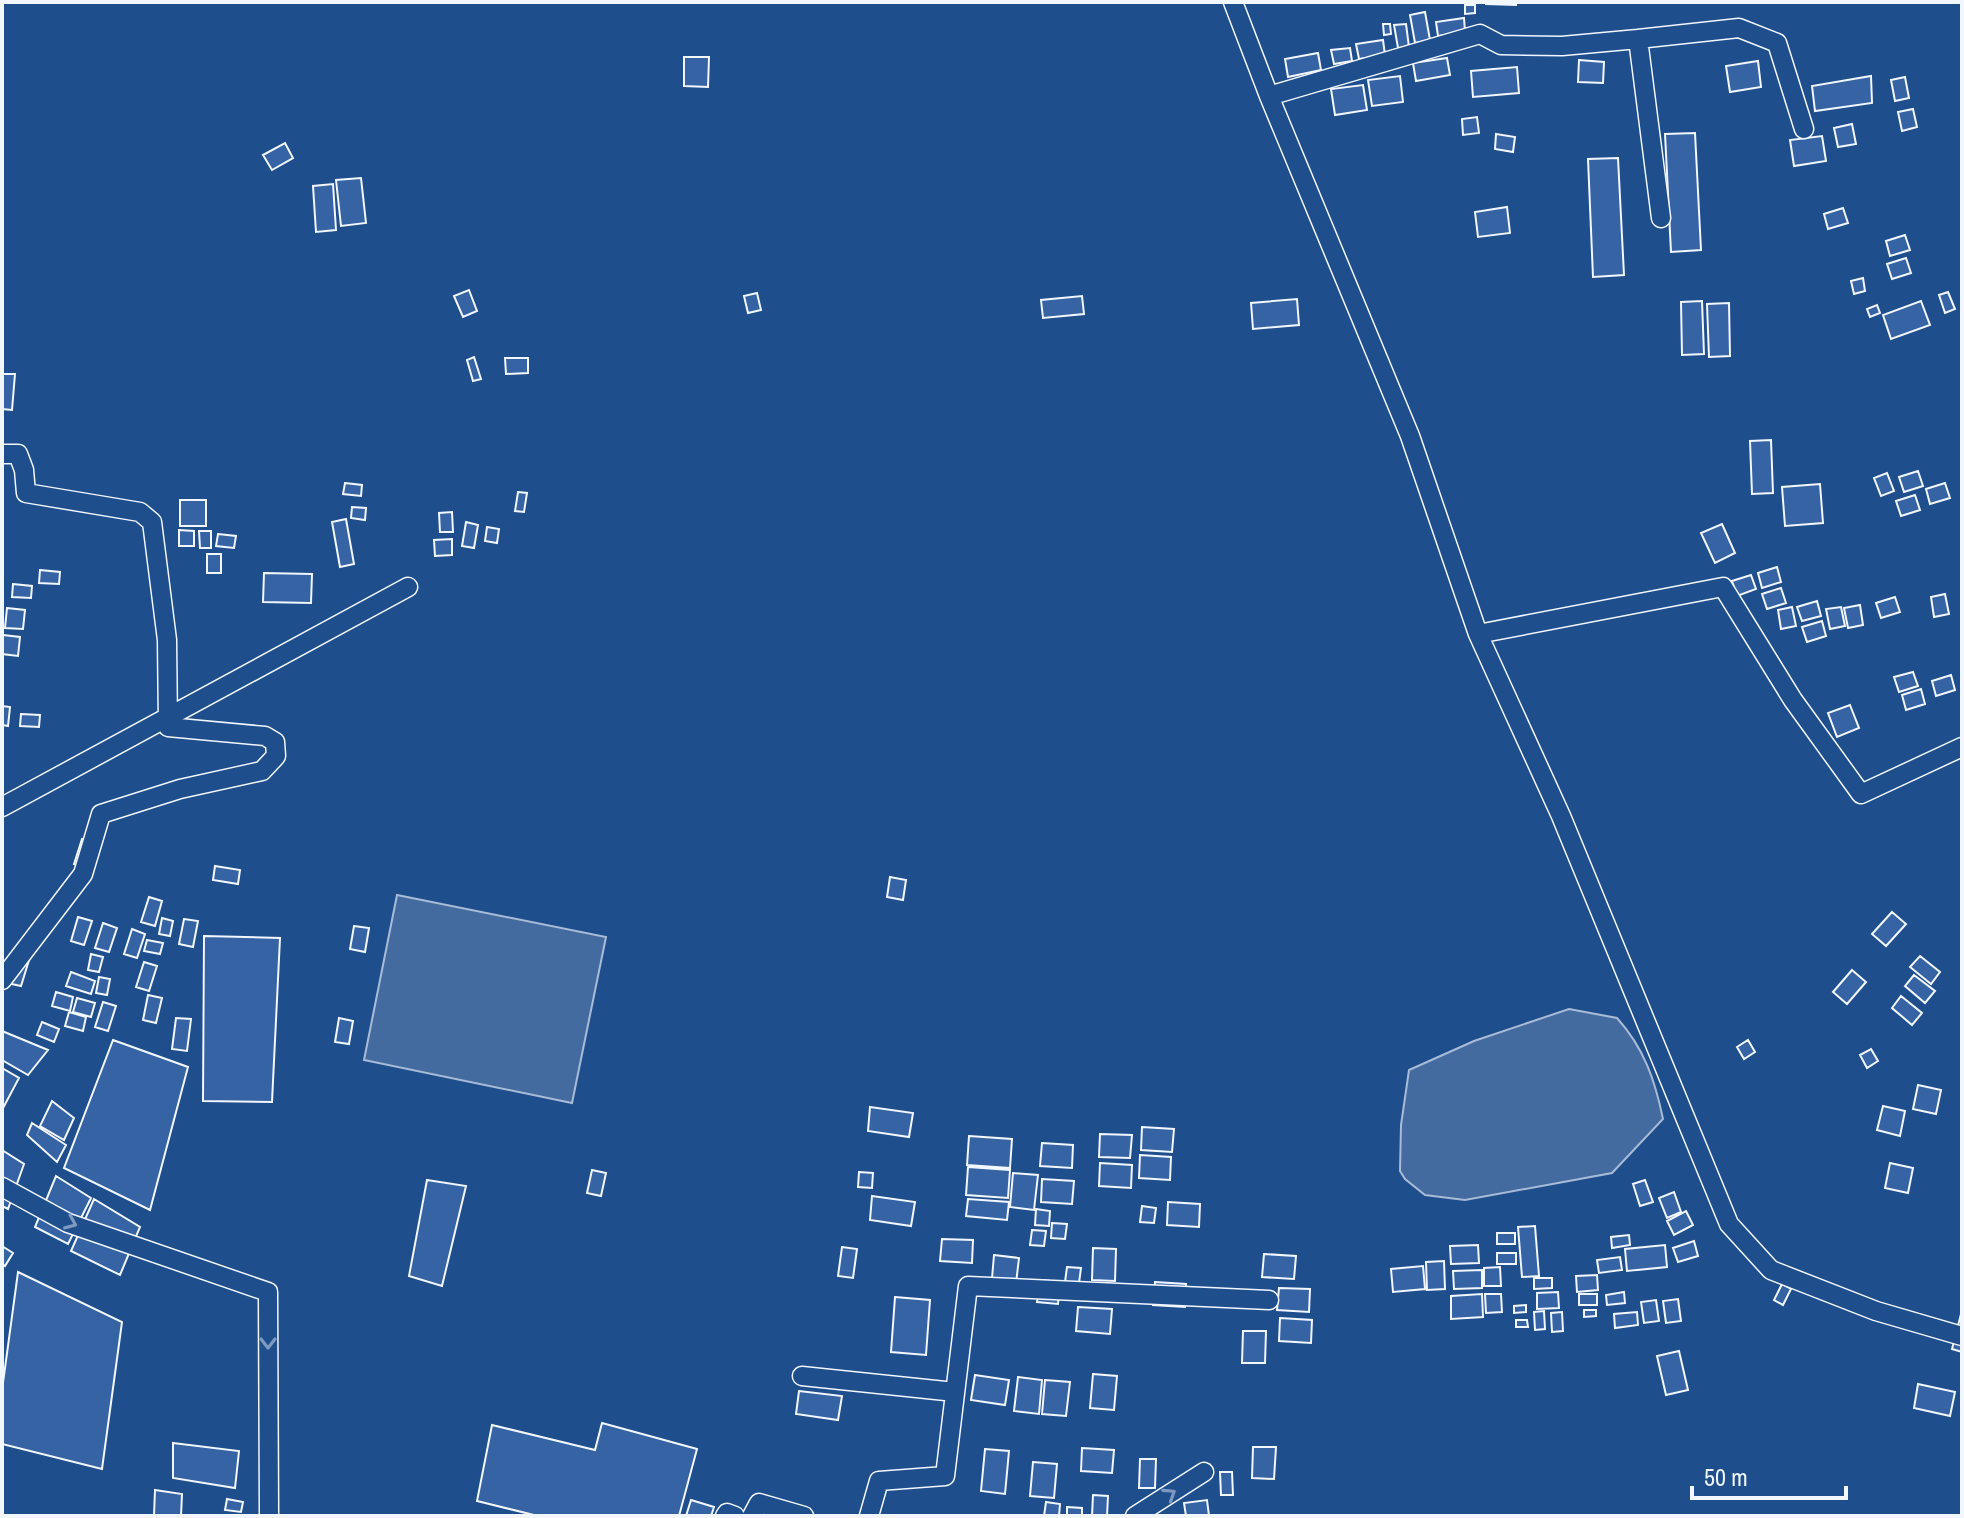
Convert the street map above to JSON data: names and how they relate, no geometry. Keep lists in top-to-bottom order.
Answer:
{
  "scale_bar": "50 m"
}
